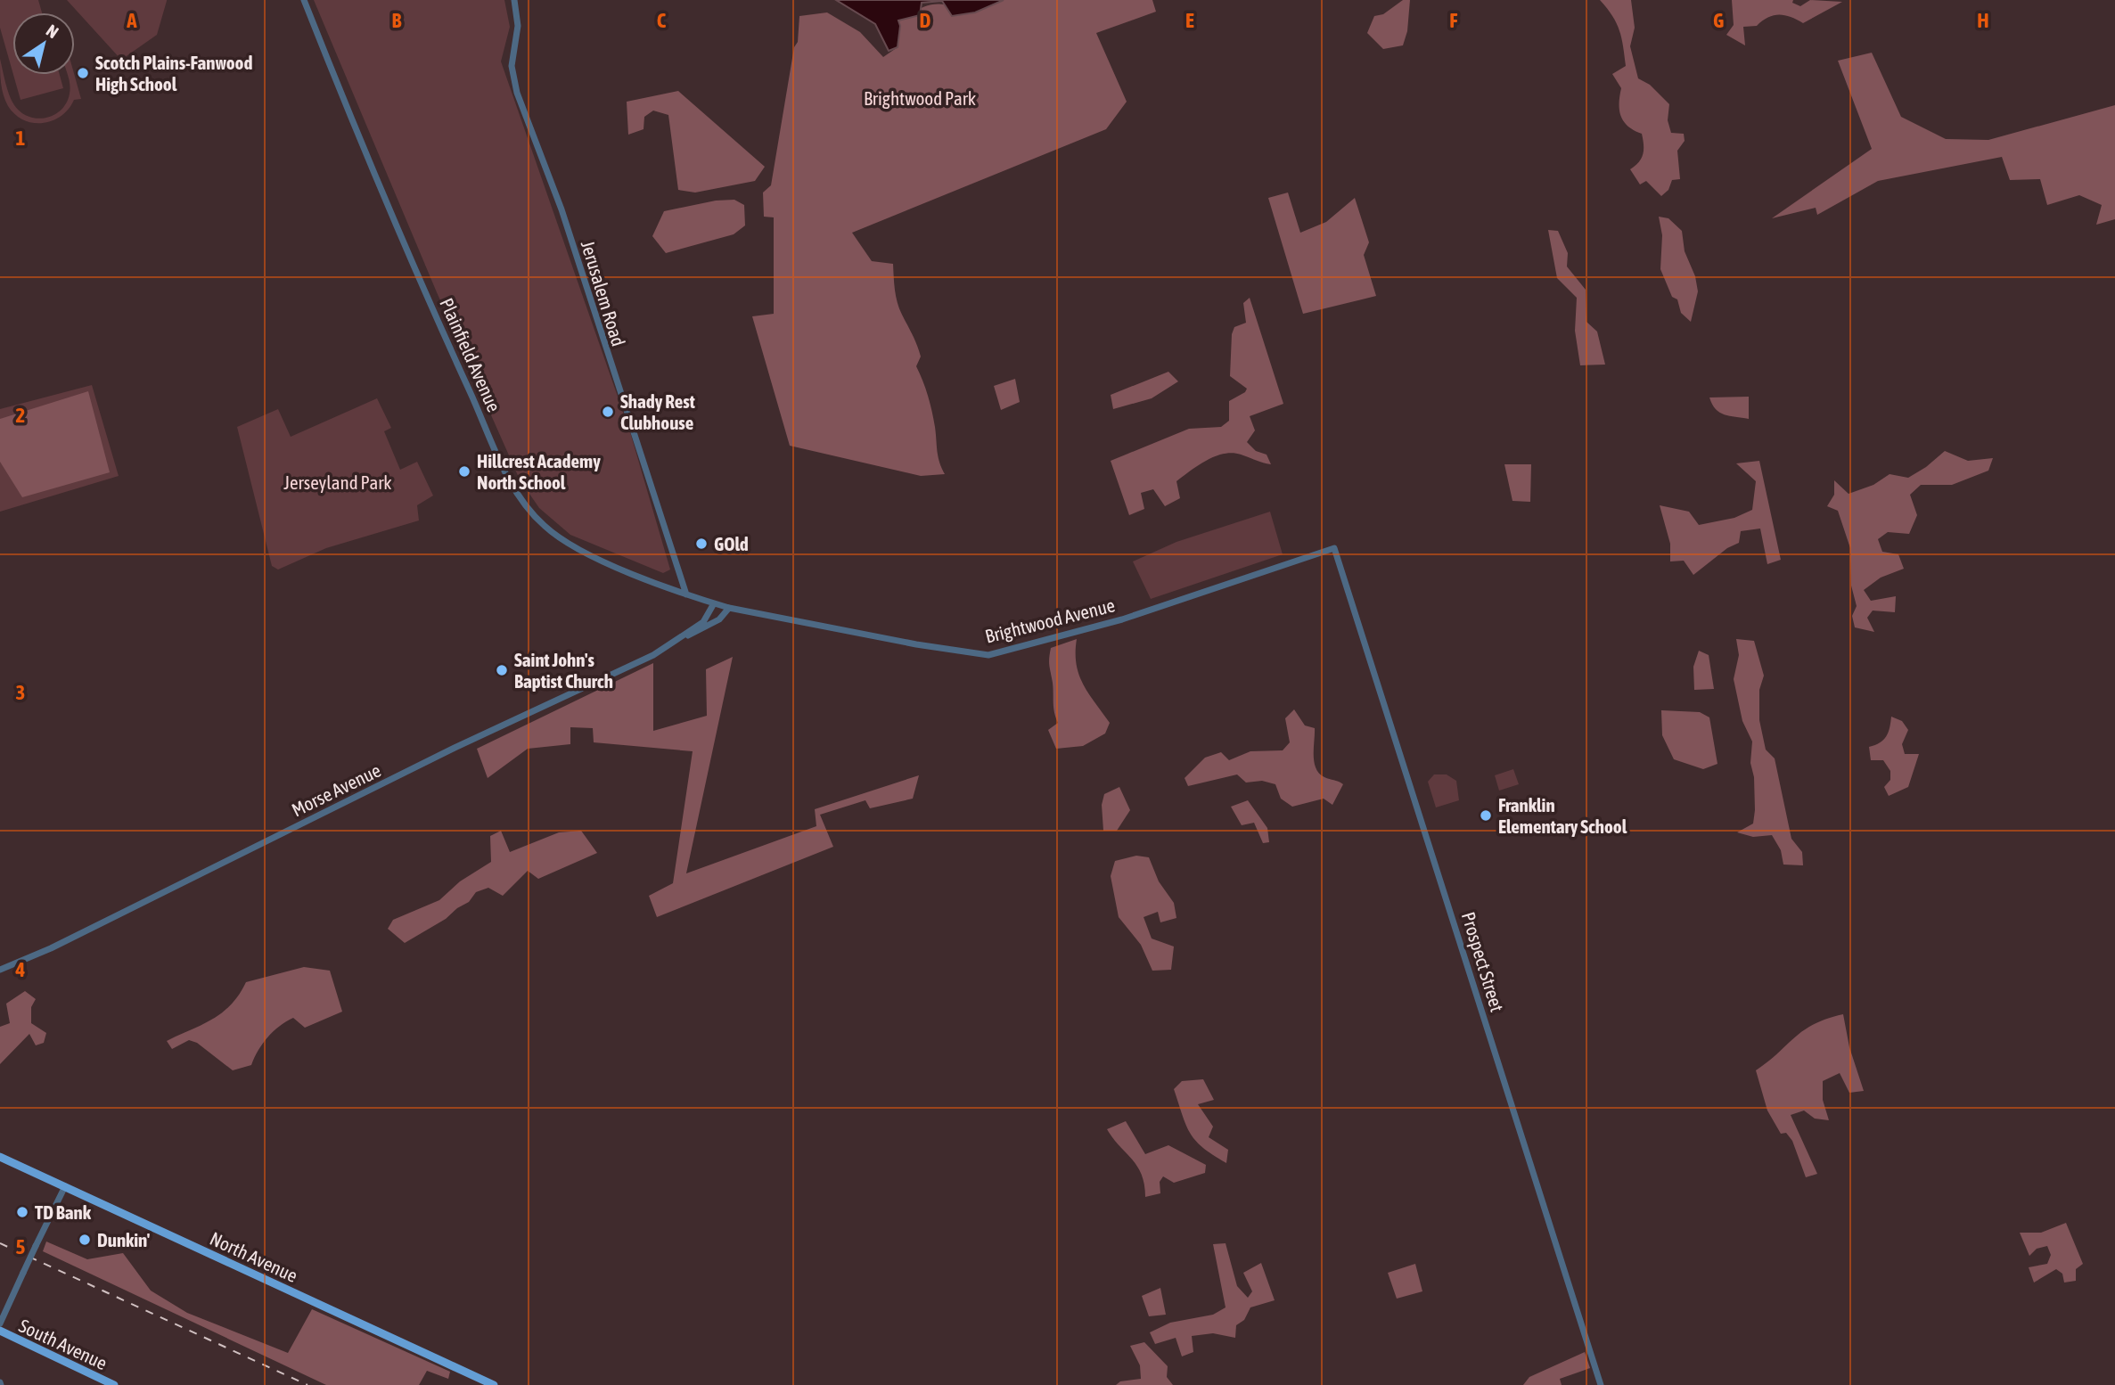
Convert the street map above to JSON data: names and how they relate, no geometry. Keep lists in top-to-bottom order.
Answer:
{
  "streets": {
    "main road": ["North Avenue", "South Avenue"],
    "street": [
      "Jerusalem Road",
      "Plainfield Avenue",
      "Brightwood Avenue",
      "Morse Avenue",
      "Prospect Street"
    ]
  },
  "crossings": [
    ["Jerusalem Road", "Plainfield Avenue"],
    ["Plainfield Avenue", "Brightwood Avenue"],
    ["Plainfield Avenue", "Morse Avenue"],
    ["Brightwood Avenue", "Morse Avenue"],
    ["Brightwood Avenue", "Prospect Street"]
  ],
  "parks": ["Brightwood Park", "Jerseyland Park"],
  "places": [
    "Scotch Plains-Fanwood High School",
    "Shady Rest Clubhouse",
    "Hillcrest Academy North School",
    "GOld",
    "Saint John's Baptist Church",
    "Franklin Elementary School",
    "TD Bank",
    "Dunkin'"
  ],
  "north": "top right",
  "grid": {
    "columns": [
      "A",
      "B",
      "C",
      "D",
      "E",
      "F",
      "G",
      "H"
    ],
    "rows": [
      "1",
      "2",
      "3",
      "4",
      "5"
    ]
  }
}
